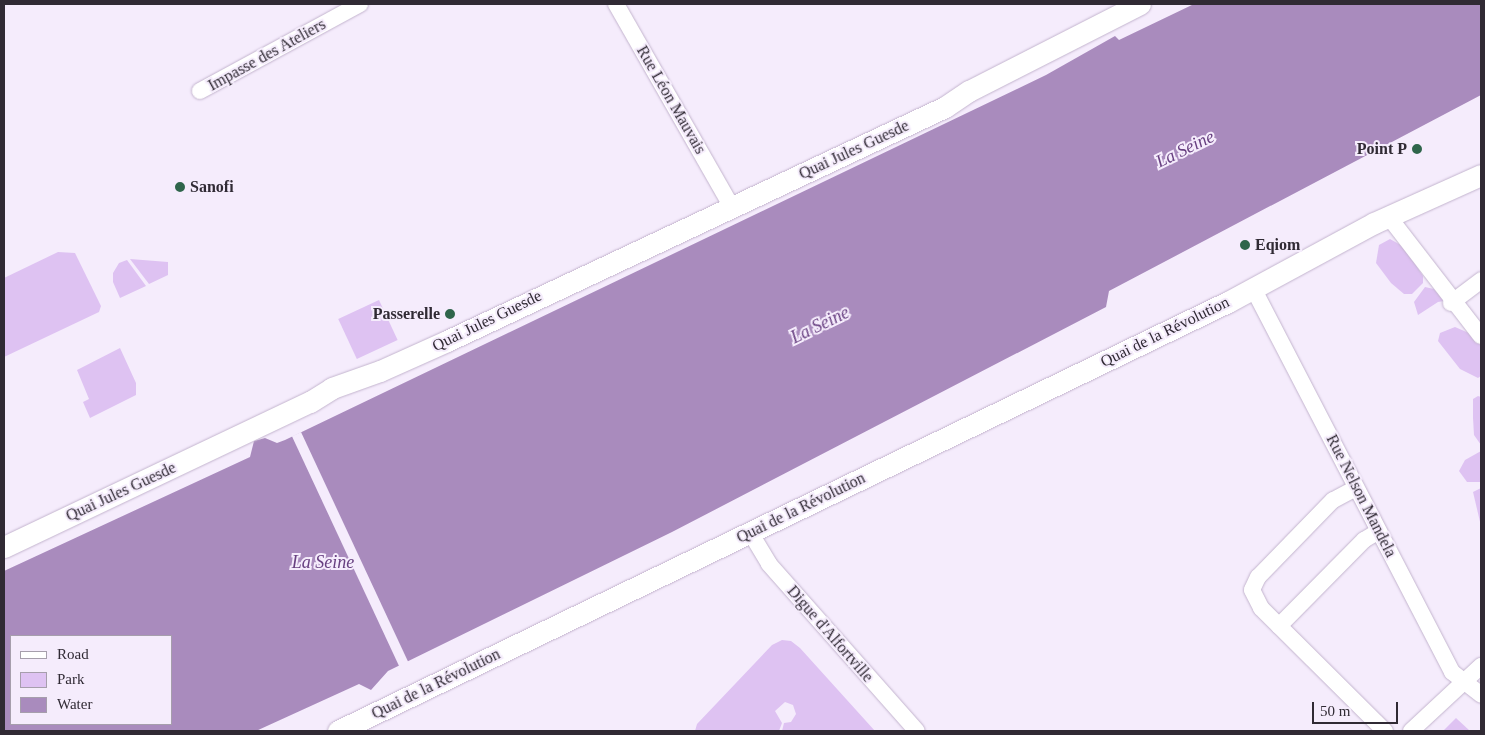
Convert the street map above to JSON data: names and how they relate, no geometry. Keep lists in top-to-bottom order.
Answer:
{
  "streets": {
    "main road": ["Quai Jules Guesde", "Quai de la Révolution"],
    "street": [
      "Impasse des Ateliers",
      "Rue Léon Mauvais",
      "Rue Nelson Mandela",
      "Digue d'Alfortville"
    ]
  },
  "crossings": [
    ["Rue Léon Mauvais", "Quai Jules Guesde"],
    ["Quai de la Révolution", "Rue Nelson Mandela"],
    ["Quai de la Révolution", "Digue d'Alfortville"]
  ],
  "water": ["La Seine"],
  "places": [
    "Point P",
    "Sanofi",
    "Eqiom",
    "Passerelle"
  ],
  "legend": ["Road", "Park", "Water"],
  "scale_bar": "50 m"
}
